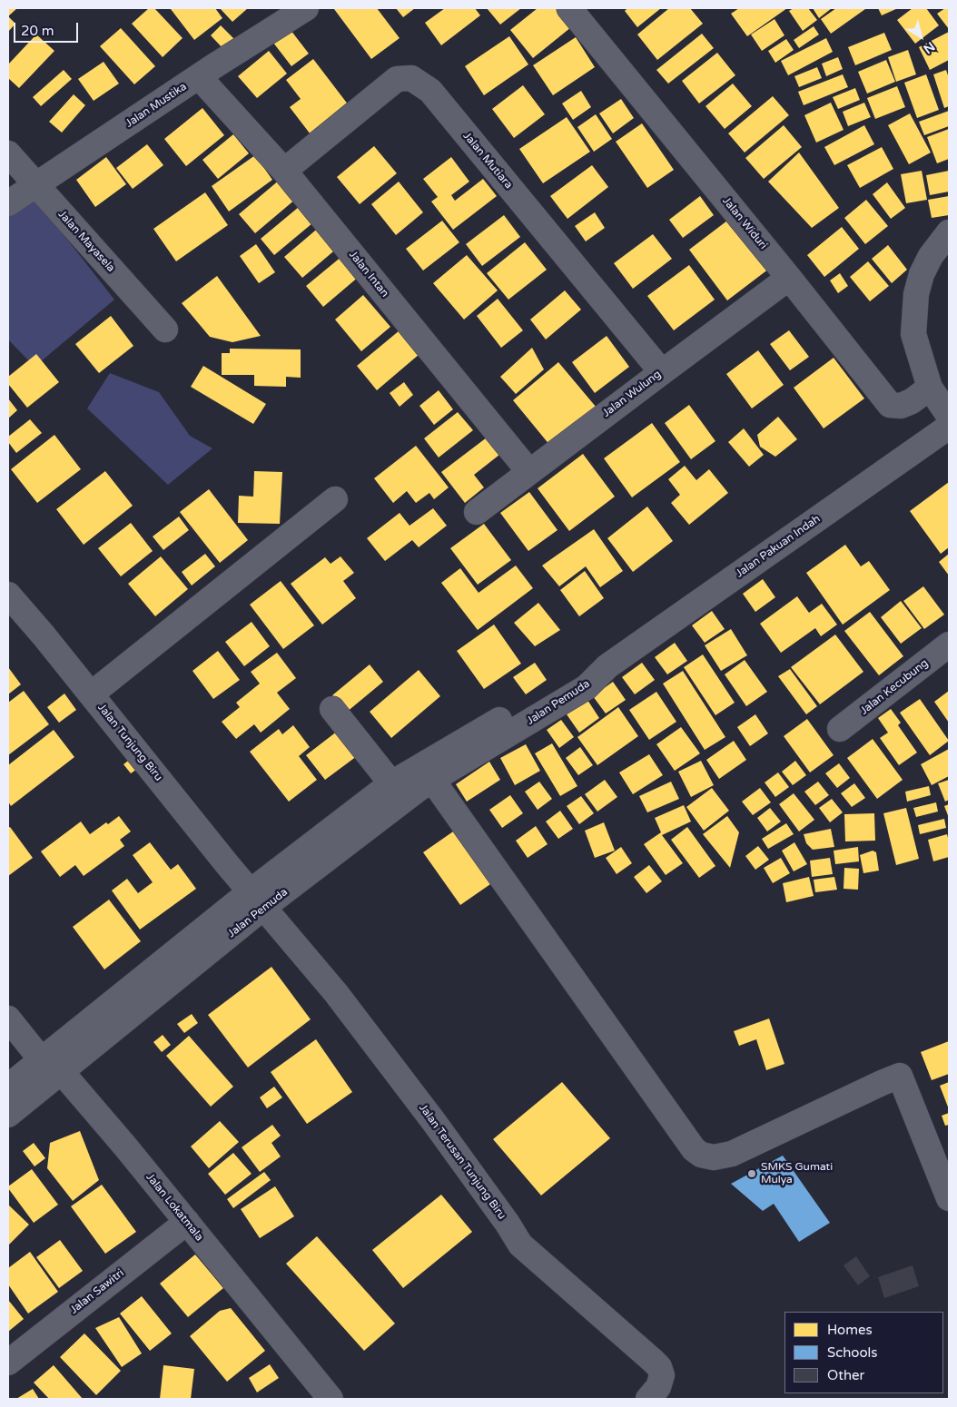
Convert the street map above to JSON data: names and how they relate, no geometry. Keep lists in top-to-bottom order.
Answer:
{
  "streets": {
    "street": [
      "Jalan Mustika",
      "Jalan Mutiara",
      "Jalan Widuri",
      "Jalan Mayasela",
      "Jalan Intan",
      "Jalan Wulung",
      "Jalan Pakuan Indah",
      "Jalan Kecubung",
      "Jalan Pemuda",
      "Jalan Tunjung Biru",
      "Jalan Terusan Tunjung Biru",
      "Jalan Lokatmala",
      "Jalan Sawitri"
    ]
  },
  "crossings": [
    ["Jalan Mustika", "Jalan Mayasela"],
    ["Jalan Mutiara", "Jalan Intan"],
    ["Jalan Mutiara", "Jalan Wulung"],
    ["Jalan Widuri", "Jalan Wulung"],
    ["Jalan Intan", "Jalan Wulung"],
    ["Jalan Pakuan Indah", "Jalan Pemuda"],
    ["Jalan Pemuda", "Jalan Tunjung Biru"],
    ["Jalan Pemuda", "Jalan Terusan Tunjung Biru"],
    ["Jalan Pemuda", "Jalan Lokatmala"],
    ["Jalan Tunjung Biru", "Jalan Terusan Tunjung Biru"],
    ["Jalan Lokatmala", "Jalan Sawitri"]
  ],
  "places": ["SMKS Gumati Mulya"],
  "legend": ["Homes", "Schools", "Other"],
  "scale_bar": "20 m",
  "north": "bottom right"
}
